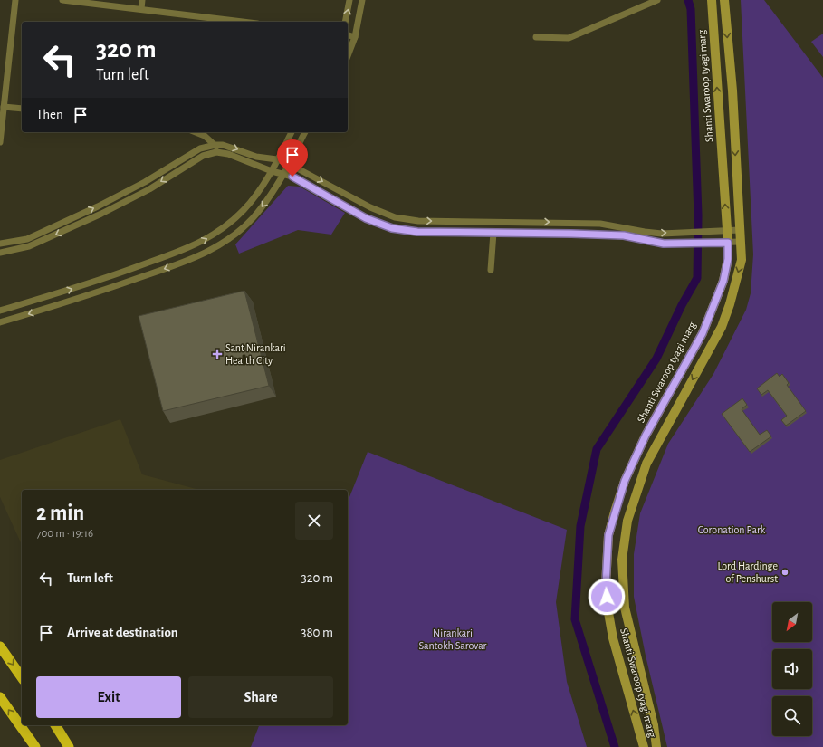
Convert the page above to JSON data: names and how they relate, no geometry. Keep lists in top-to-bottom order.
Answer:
{
  "streets": {
    "main road": ["Shanti Swaroop tyagi marg"]
  },
  "parks": ["Coronation Park", "Nirankari Santokh Sarovar"],
  "places": {
    "health": ["Sant Nirankari Health City"],
    "other": ["Lord Hardinge of Penshurst"]
  },
  "north": "bottom left",
  "page": {
    "turn": ["320 m", "Turn left"],
    "then": "Then",
    "heading": ["2 min", "700 m · 19:16"],
    "list": [
      {
        "name": "Turn left",
        "value": "320 m"
      },
      {
        "name": "Arrive at destination",
        "value": "380 m"
      }
    ],
    "buttons": ["Exit", "Share"]
  }
}
